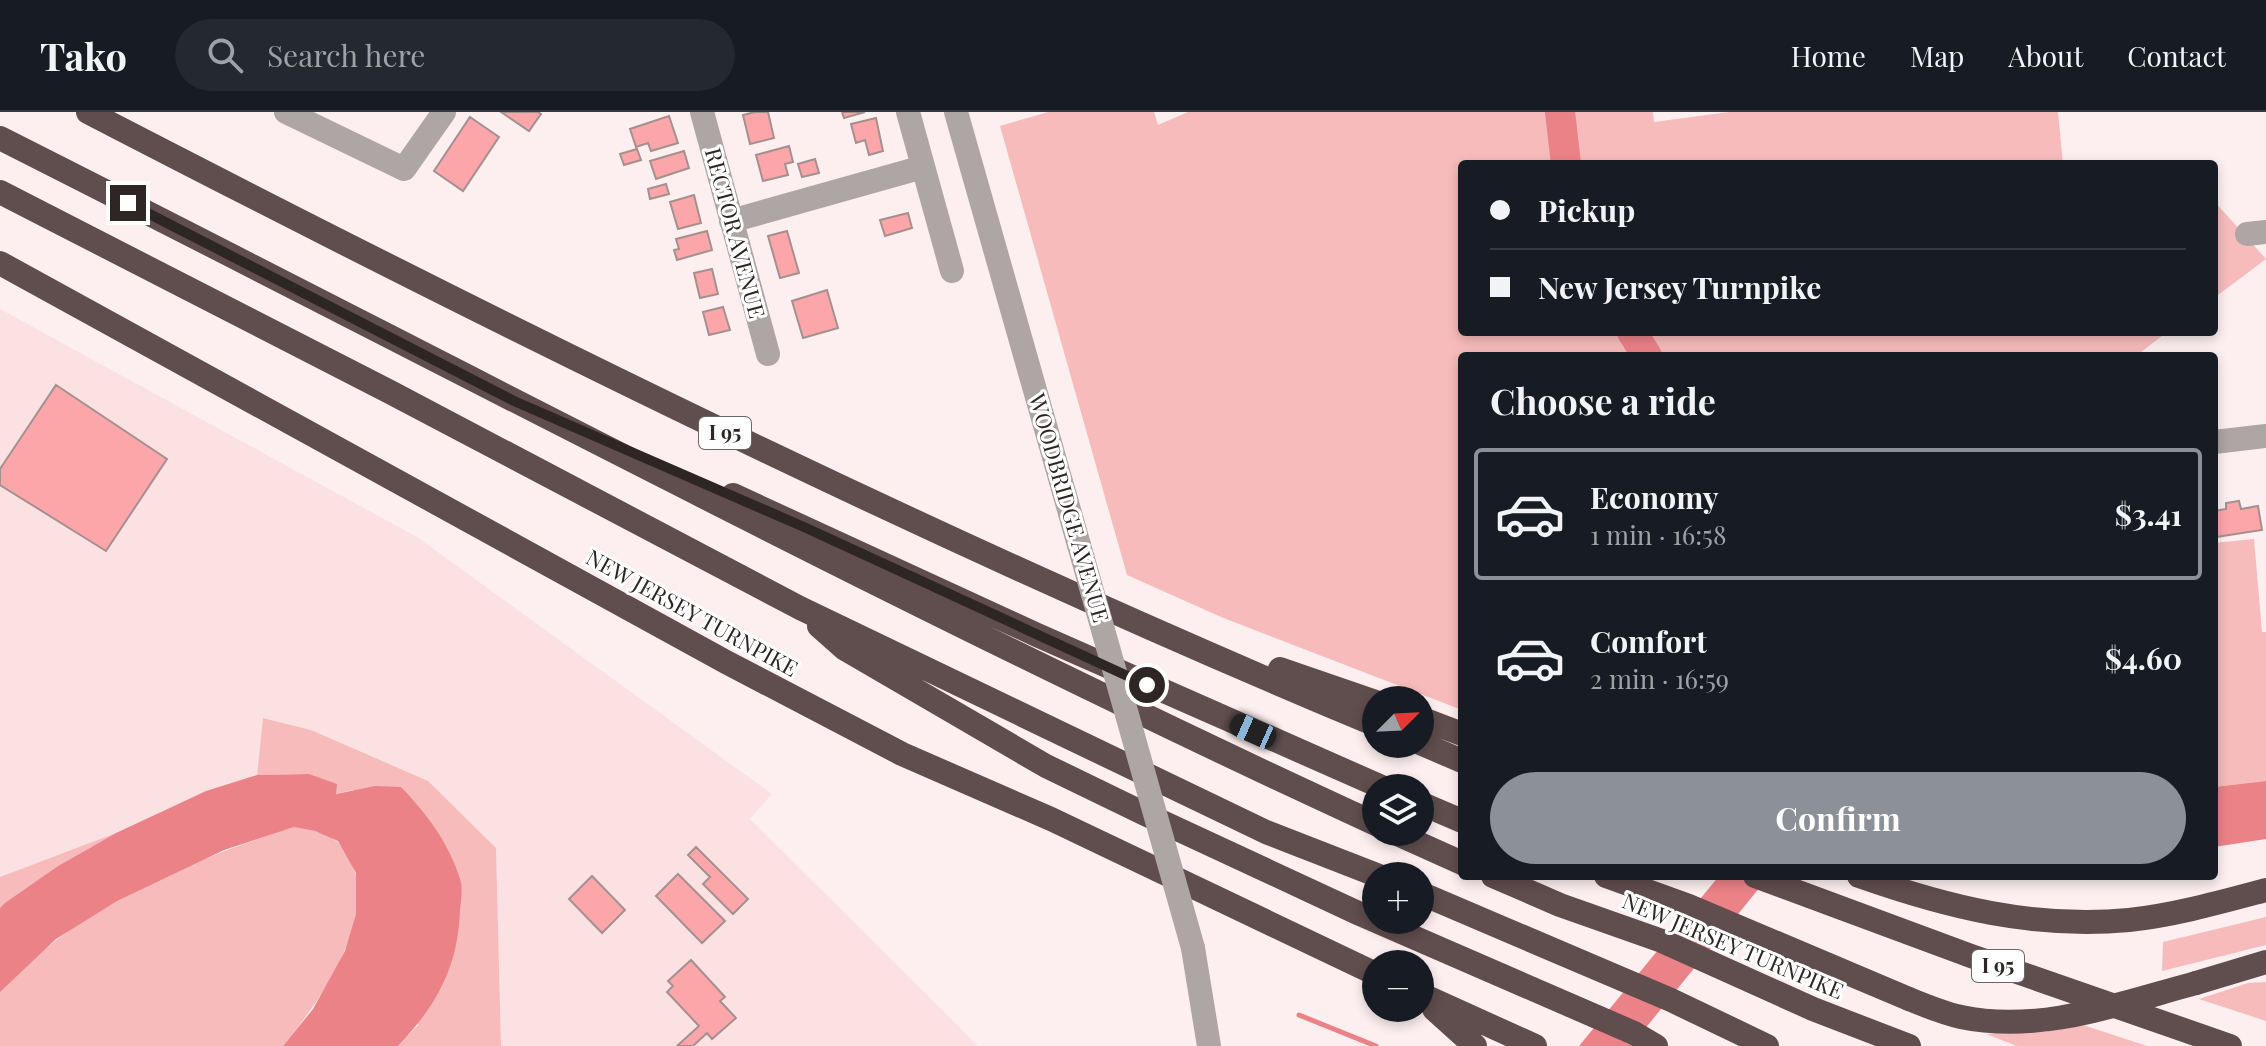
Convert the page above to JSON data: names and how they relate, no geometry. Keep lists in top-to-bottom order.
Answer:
{
  "streets": {
    "highway": ["I 95", "NEW JERSEY TURNPIKE"],
    "street": ["RECTOR AVENUE", "WOODBRIDGE AVENUE"]
  },
  "north": "top right",
  "page": {
    "header": "Tako",
    "search": "Search here",
    "nav": [
      "Home",
      "Map",
      "About",
      "Contact"
    ],
    "banner": ["Pickup", "New Jersey Turnpike"],
    "heading": "Choose a ride",
    "list": [
      {
        "name": "Economy",
        "note": "1 min · 16:58",
        "value": "$3.41"
      },
      {
        "name": "Comfort",
        "note": "2 min · 16:59",
        "value": "$4.60"
      }
    ],
    "map_buttons": ["+", "−"],
    "buttons": "Confirm"
  }
}
